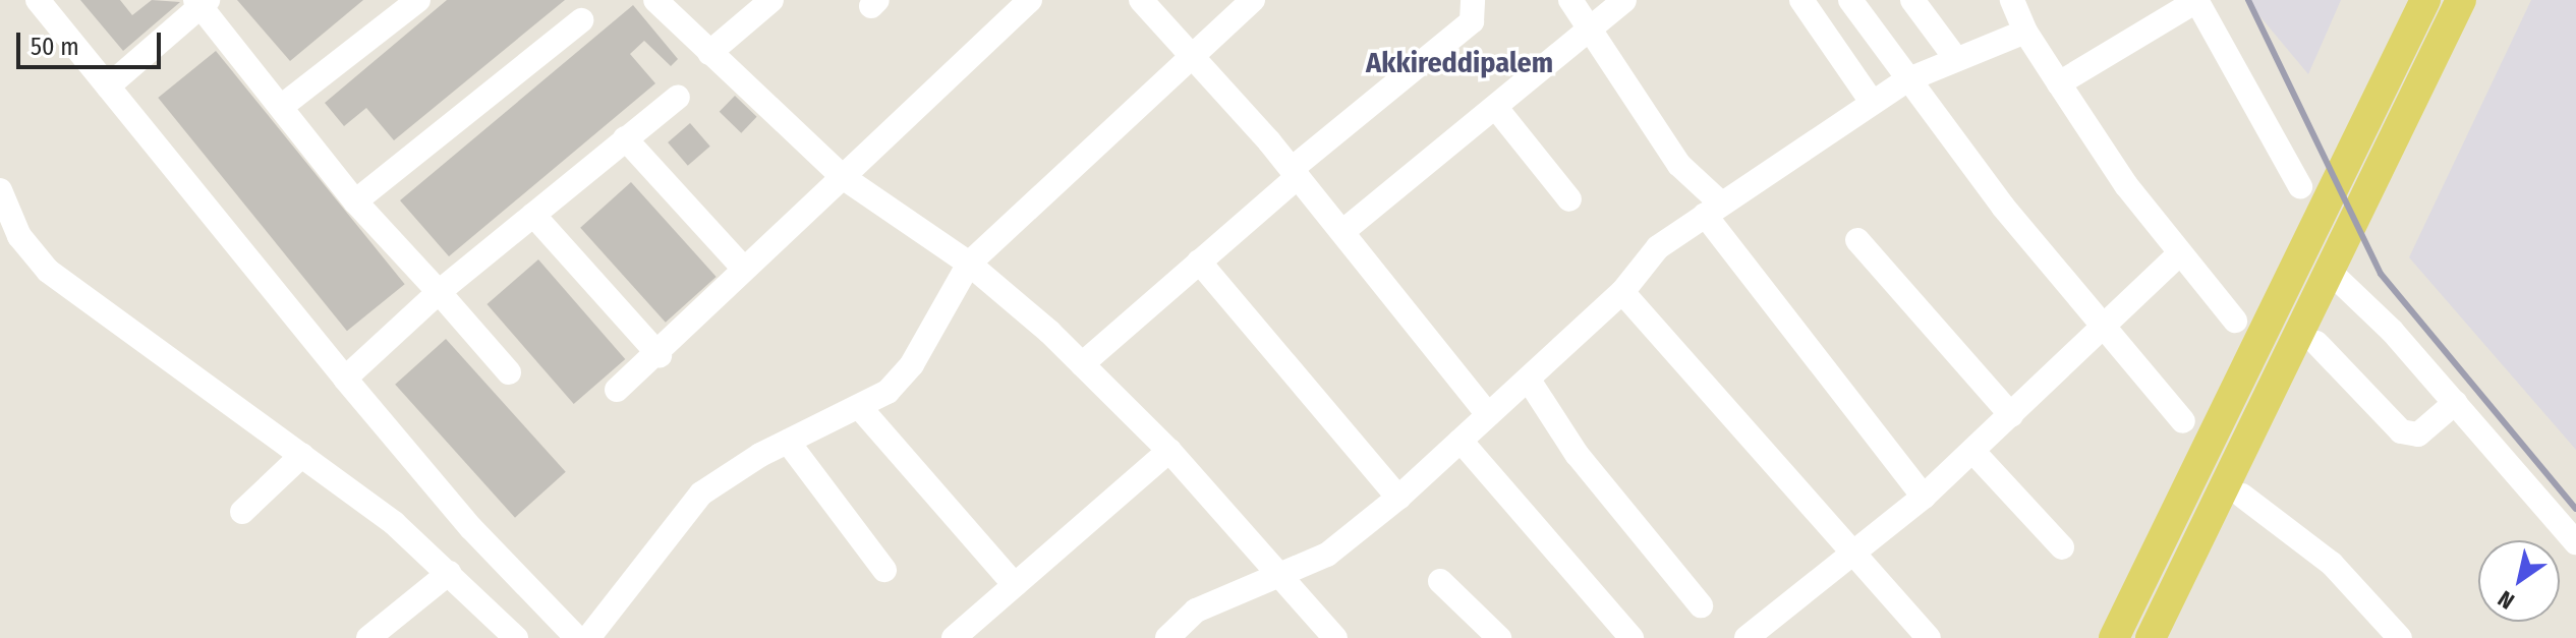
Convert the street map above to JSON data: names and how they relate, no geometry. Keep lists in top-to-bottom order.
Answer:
{
  "districts": ["Akkireddipalem"],
  "scale_bar": "50 m",
  "north": "bottom left"
}
